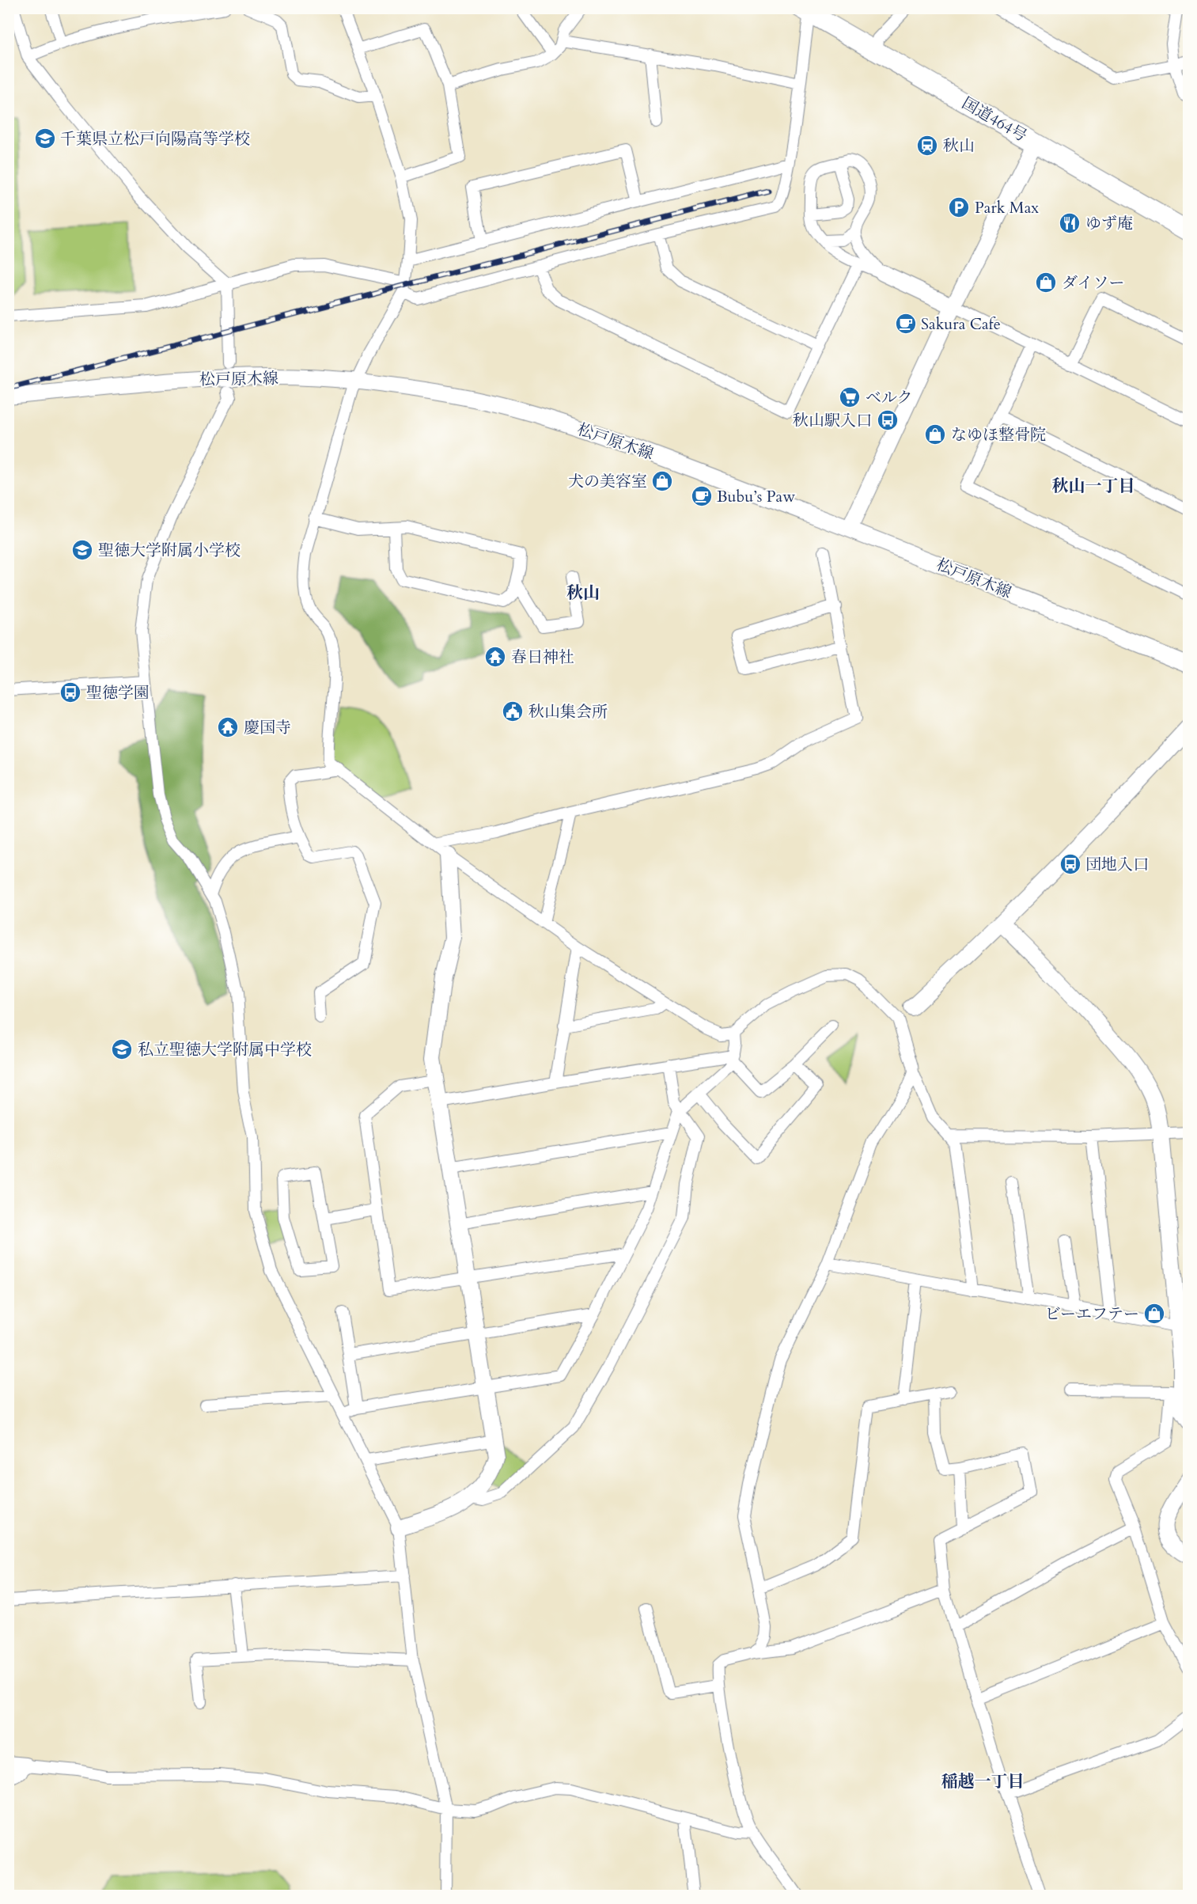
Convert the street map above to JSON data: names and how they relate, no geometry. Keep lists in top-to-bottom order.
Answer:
{
  "streets": {
    "highway": ["国道464号"],
    "street": ["松戸原木線"]
  },
  "districts": ["秋山一丁目", "秋山", "稲越一丁目"],
  "places": {
    "school or university": ["千葉県立松戸向陽高等学校", "聖徳大学附属小学校", "私立聖徳大学附属中学校"],
    "station": ["秋山"],
    "parking": ["Park Max"],
    "restaurant": ["ゆず庵"],
    "shop": [
      "ダイソー",
      "なゆほ整骨院",
      "犬の美容室",
      "ビーエフテー"
    ],
    "cafe": ["Sakura Cafe", "Bubu’s Paw"],
    "supermarket": ["ベルク"],
    "bus stop": ["秋山駅入口", "聖徳学園", "団地入口"],
    "temple": ["春日神社", "慶国寺"],
    "public building": ["秋山集会所"]
  }
}
